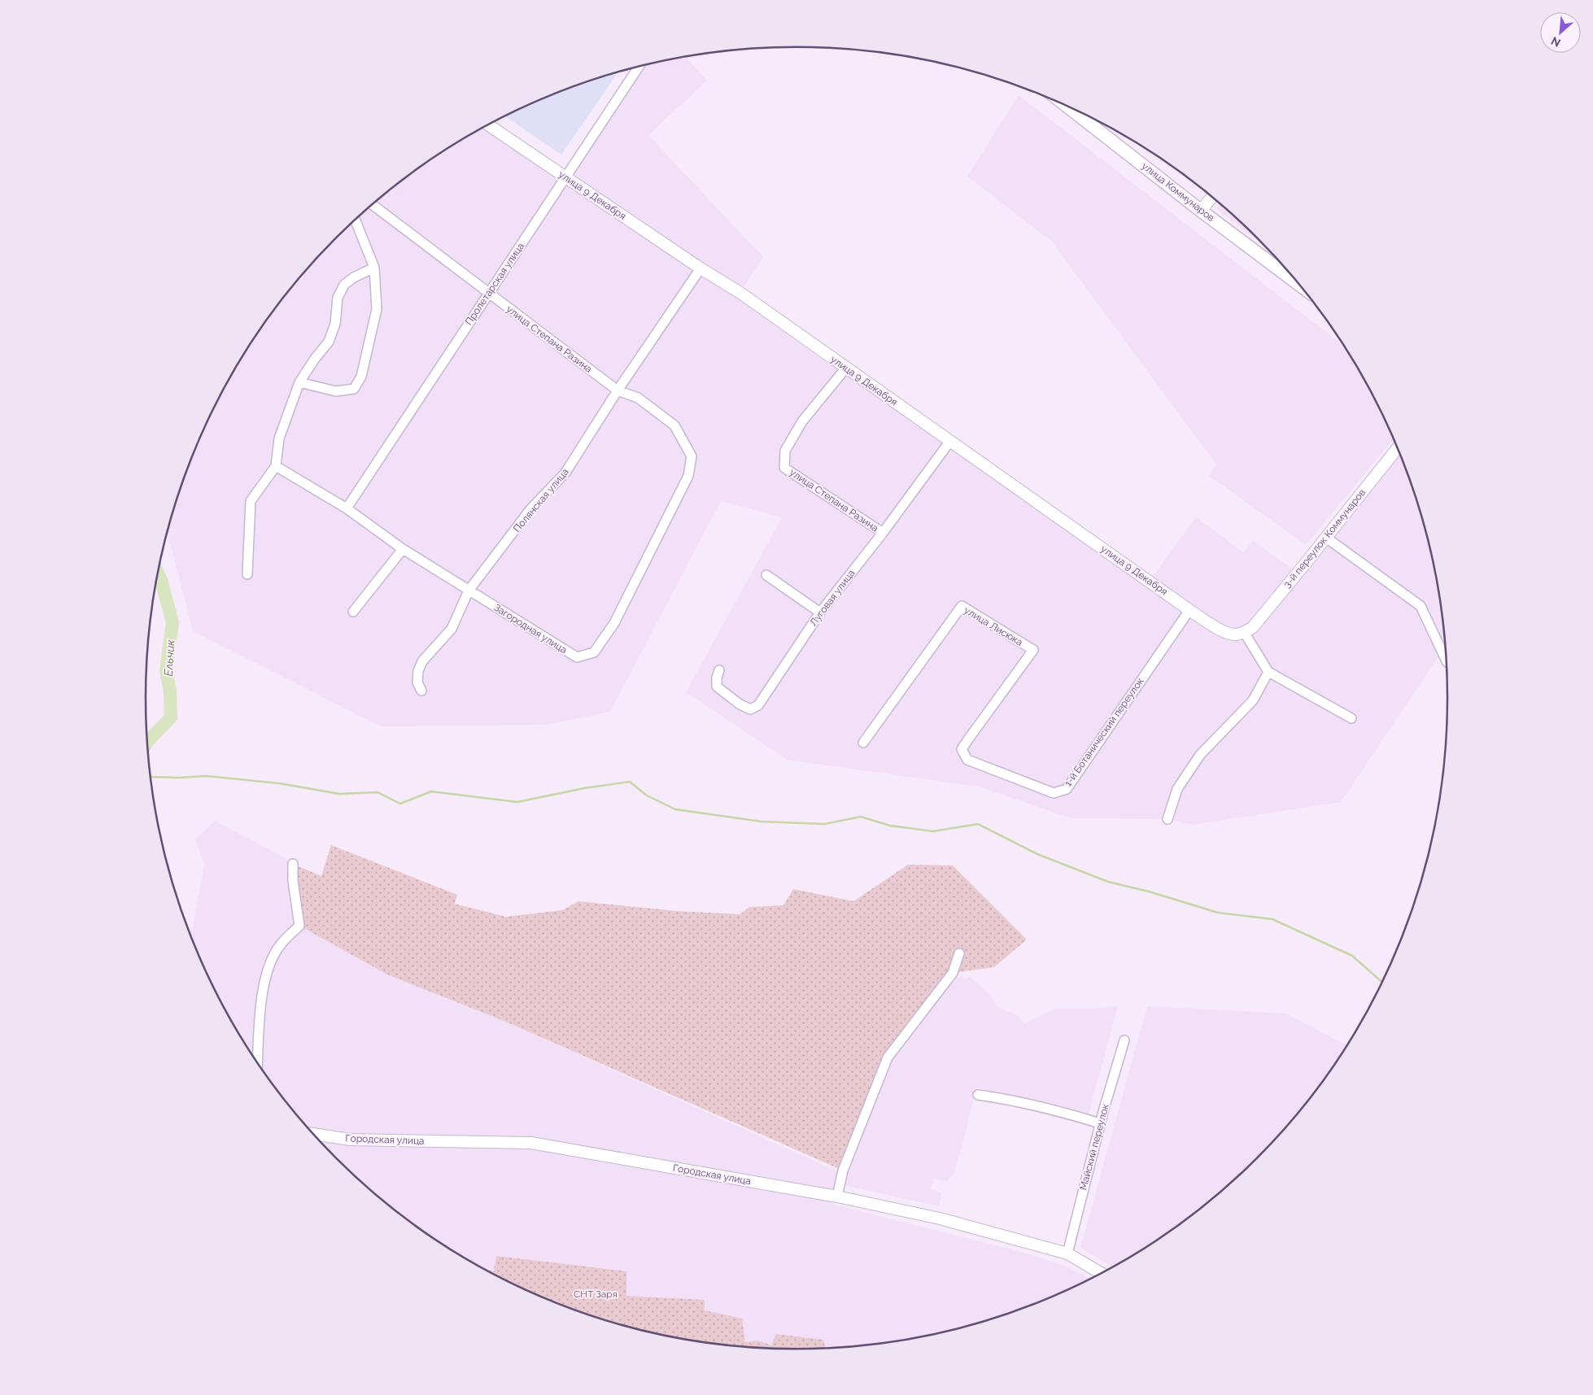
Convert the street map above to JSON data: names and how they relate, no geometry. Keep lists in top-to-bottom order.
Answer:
{
  "streets": {
    "main road": ["улица Коммунаров"],
    "street": [
      "улица 9 Декабря",
      "Пролетарская улица",
      "улица Степана Разина",
      "Полянская улица",
      "3-й переулок Коммунаров",
      "Луговая улица",
      "улица Лисюка",
      "Загородная улица",
      "1-й Ботанический переулок",
      "Городская улица",
      "Майский переулок"
    ]
  },
  "crossings": [
    ["улица 9 Декабря", "Пролетарская улица"],
    ["улица 9 Декабря", "улица Степана Разина"],
    ["улица 9 Декабря", "Полянская улица"],
    ["улица 9 Декабря", "3-й переулок Коммунаров"],
    ["улица 9 Декабря", "Луговая улица"],
    ["улица 9 Декабря", "1-й Ботанический переулок"],
    ["Пролетарская улица", "улица Степана Разина"],
    ["Пролетарская улица", "Загородная улица"],
    ["улица Степана Разина", "Полянская улица"],
    ["улица Степана Разина", "Луговая улица"],
    ["улица Степана Разина", "Загородная улица"],
    ["Полянская улица", "Загородная улица"],
    ["улица Лисюка", "1-й Ботанический переулок"],
    ["Городская улица", "Майский переулок"]
  ],
  "water": ["Ельчик"],
  "parks": ["СНТ Заря"],
  "north": "bottom left"
}
